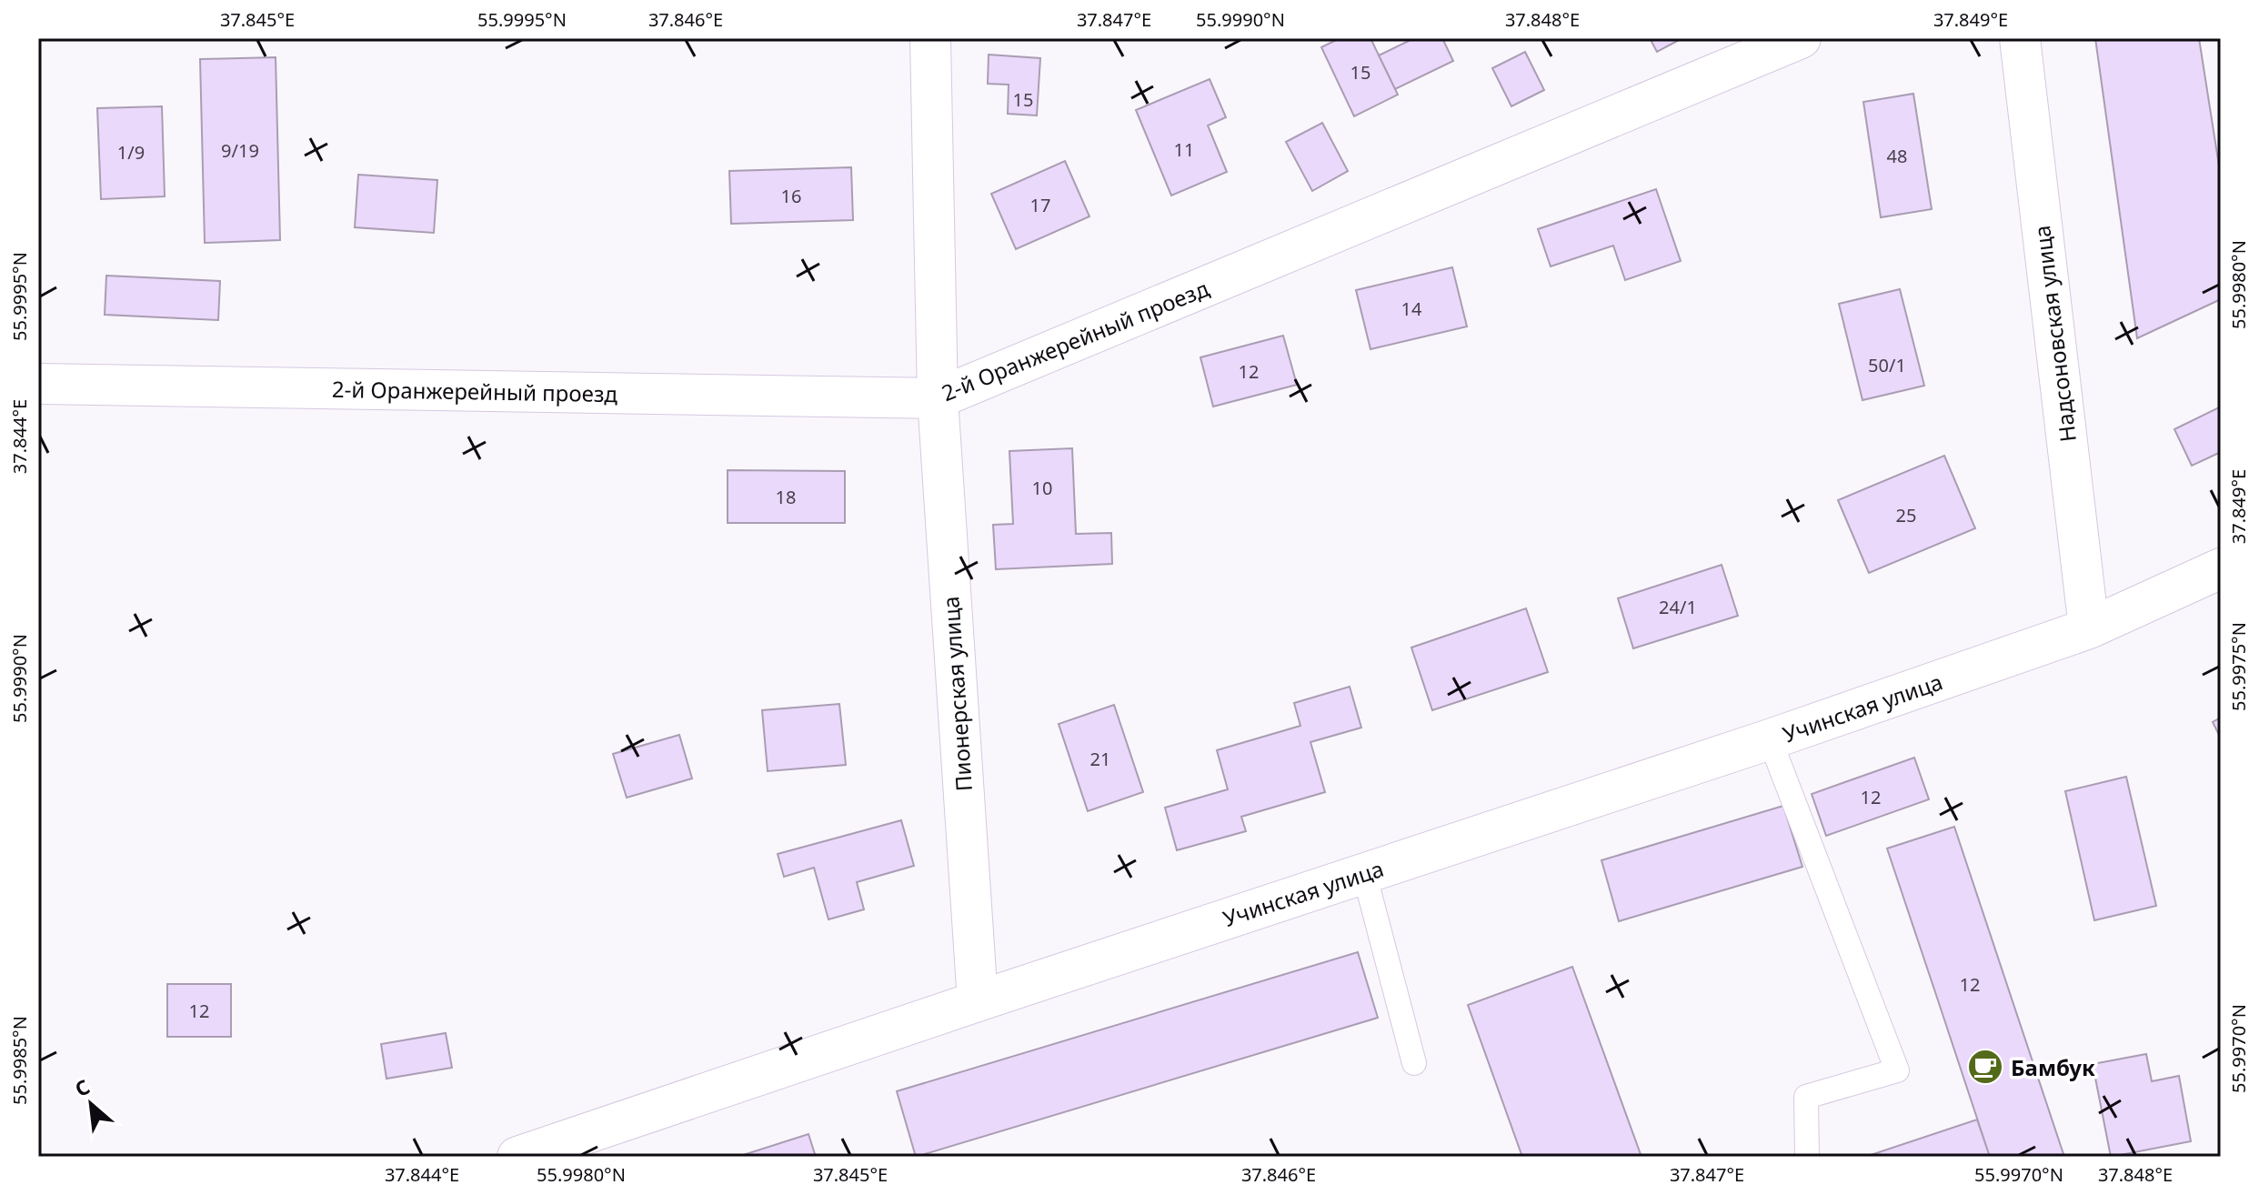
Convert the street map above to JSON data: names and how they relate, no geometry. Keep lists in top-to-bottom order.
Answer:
{
  "streets": {
    "street": [
      "Надсоновская улица",
      "2-й Оранжерейный проезд",
      "Пионерская улица",
      "Учинская улица"
    ]
  },
  "crossings": [
    ["Надсоновская улица", "Учинская улица"],
    ["2-й Оранжерейный проезд", "Пионерская улица"],
    ["Пионерская улица", "Учинская улица"]
  ],
  "places": {
    "cafe": ["Бамбук"]
  },
  "house_numbers": [
    "15",
    "15",
    "11",
    "9/19",
    "1/9",
    "48",
    "16",
    "17",
    "14",
    "50/1",
    "12",
    "10",
    "18",
    "25",
    "24/1",
    "21",
    "12",
    "12",
    "12"
  ],
  "north": "top left",
  "coordinates": [
    "37.845°E",
    "55.9995°N",
    "37.846°E",
    "37.847°E",
    "55.9990°N",
    "37.848°E",
    "37.849°E",
    "55.9980°N",
    "37.844°E",
    "55.9975°N",
    "55.9970°N",
    "55.9985°N"
  ]
}
